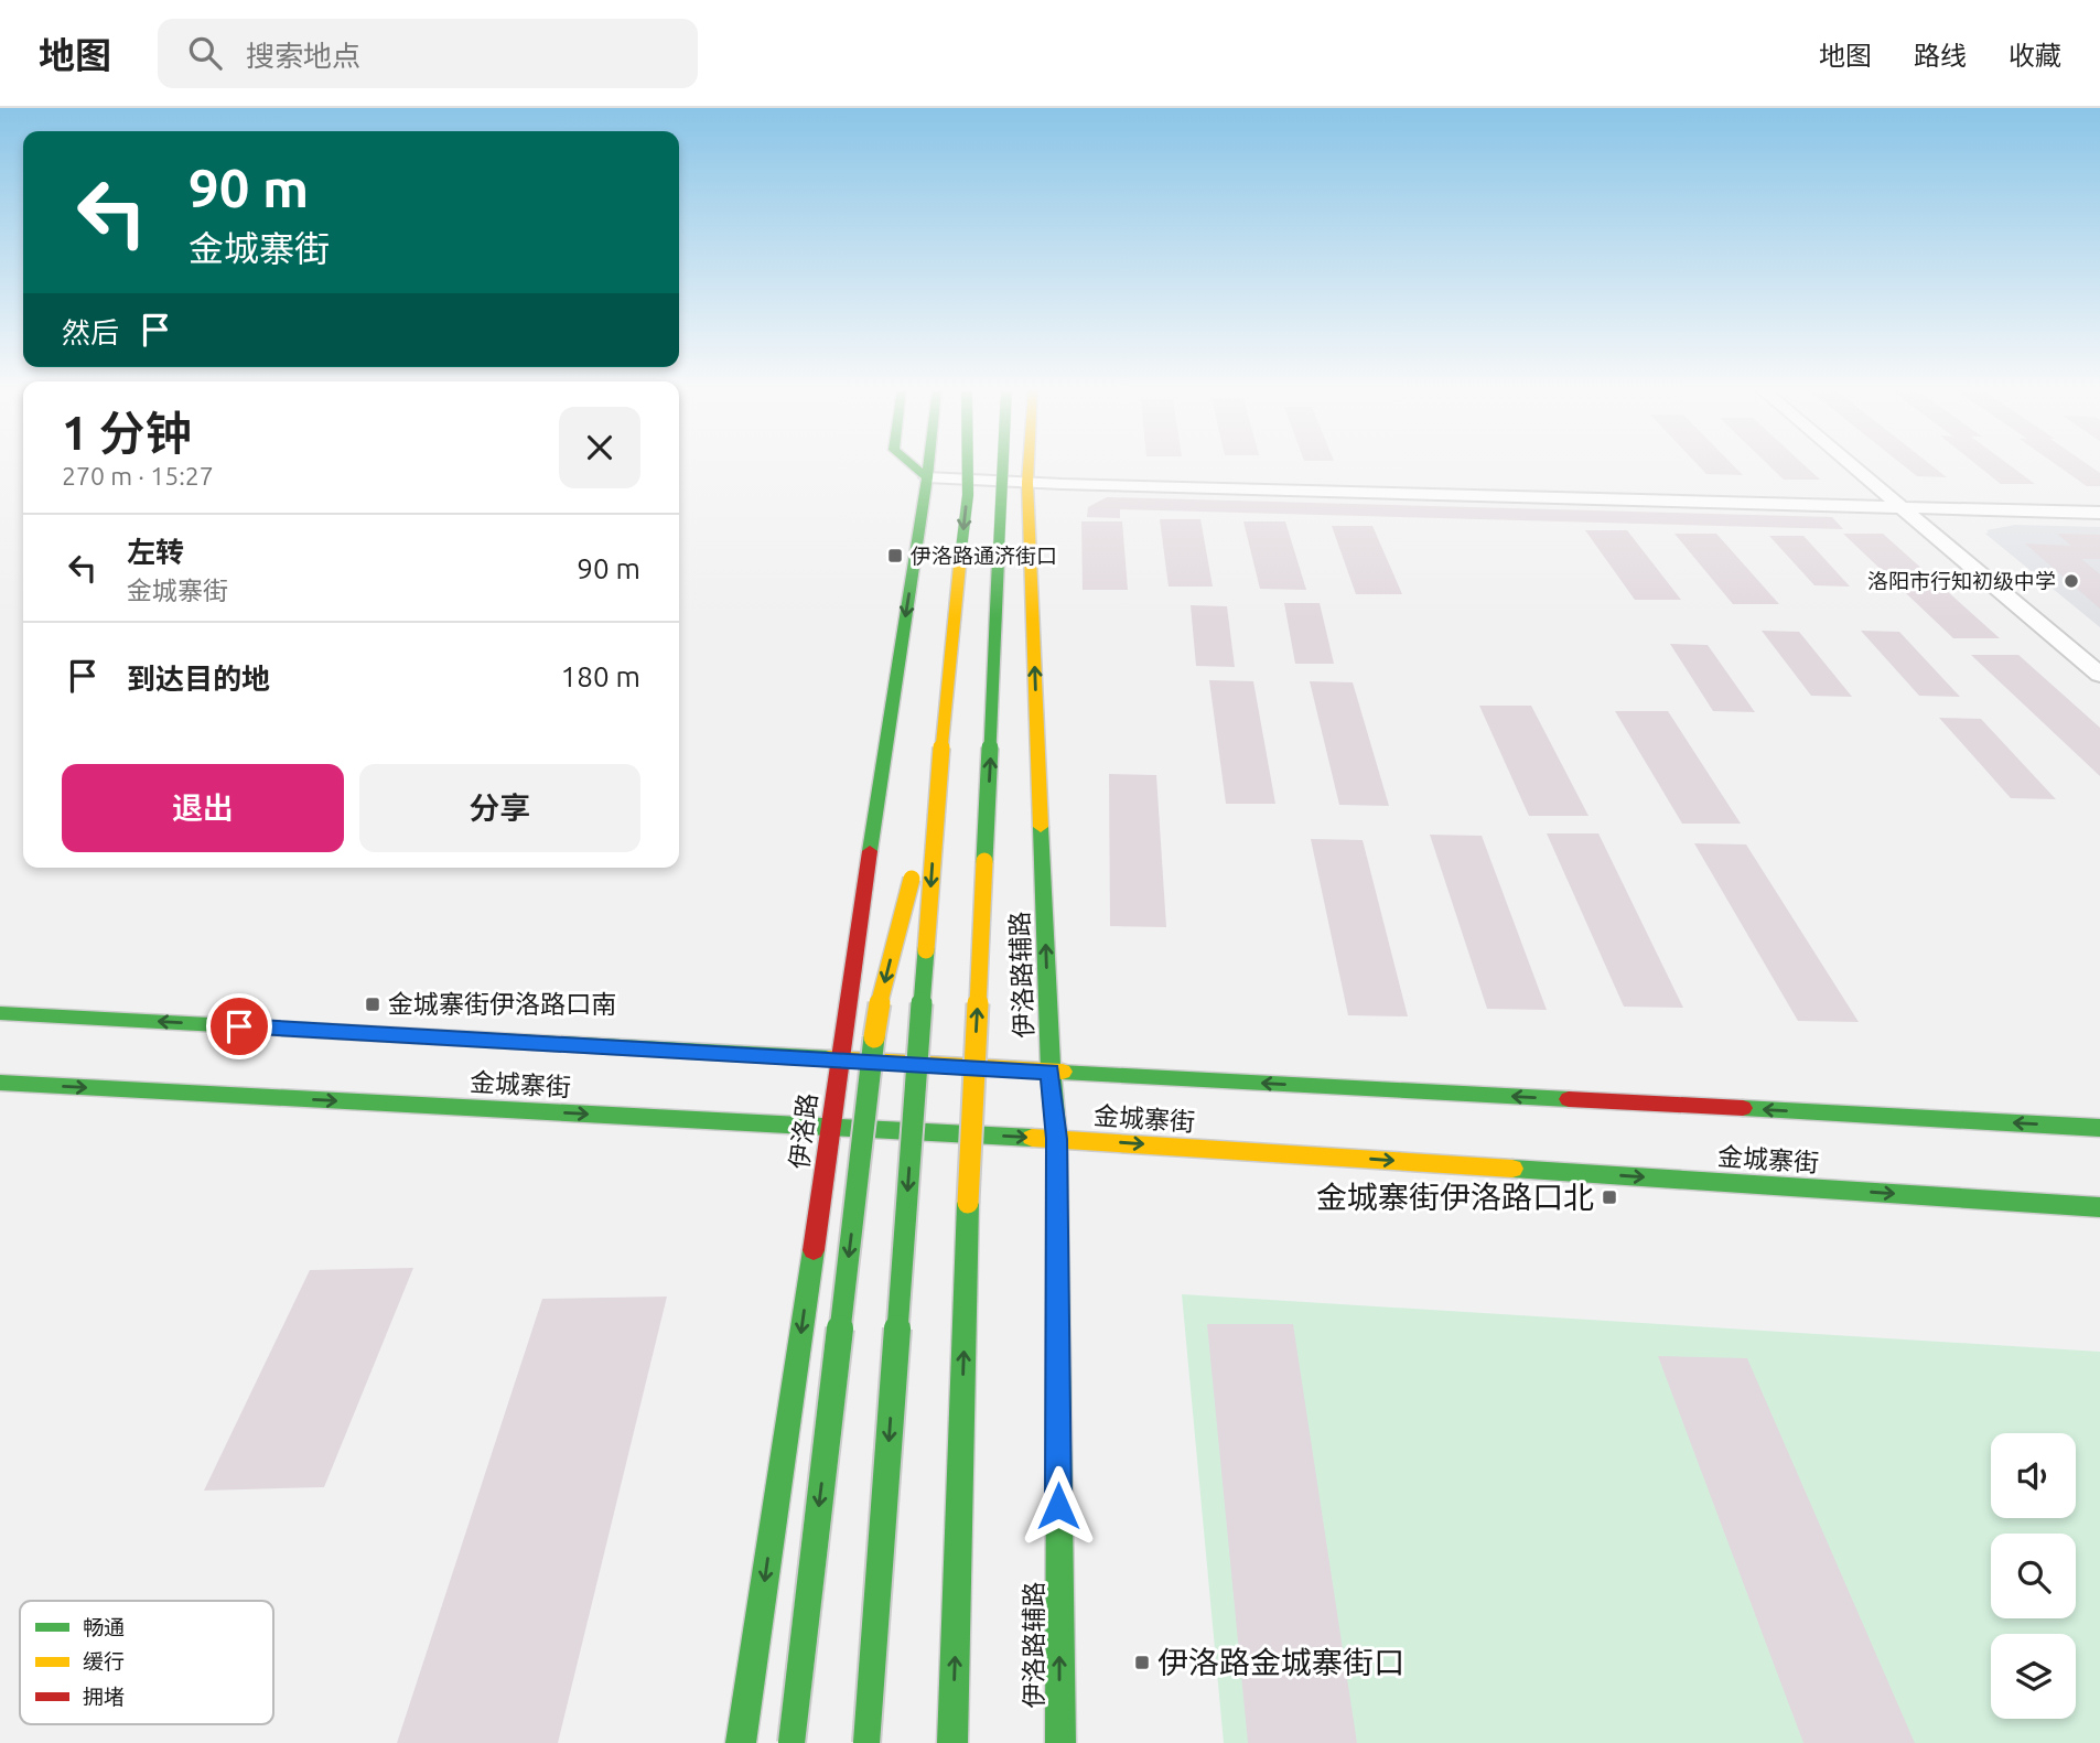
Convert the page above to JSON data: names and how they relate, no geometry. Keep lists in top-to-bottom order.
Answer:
{
  "streets": {
    "main road": ["伊洛路辅路", "金城寨街", "伊洛路"]
  },
  "crossings": [
    ["伊洛路辅路", "金城寨街"],
    ["金城寨街", "伊洛路"]
  ],
  "places": {
    "transit": [
      "伊洛路通济街口",
      "金城寨街伊洛路口南",
      "金城寨街伊洛路口北",
      "伊洛路金城寨街口"
    ],
    "other": ["洛阳市行知初级中学"]
  },
  "legend": ["畅通", "缓行", "拥堵"],
  "page": {
    "header": "地图",
    "search": "搜索地点",
    "nav": ["地图", "路线", "收藏"],
    "turn": ["90 m", "金城寨街"],
    "then": "然后",
    "heading": ["1 分钟", "270 m · 15:27"],
    "list": [
      {
        "name": "左转",
        "note": "金城寨街",
        "value": "90 m"
      },
      {
        "name": "到达目的地",
        "value": "180 m"
      }
    ],
    "buttons": ["退出", "分享"]
  }
}
